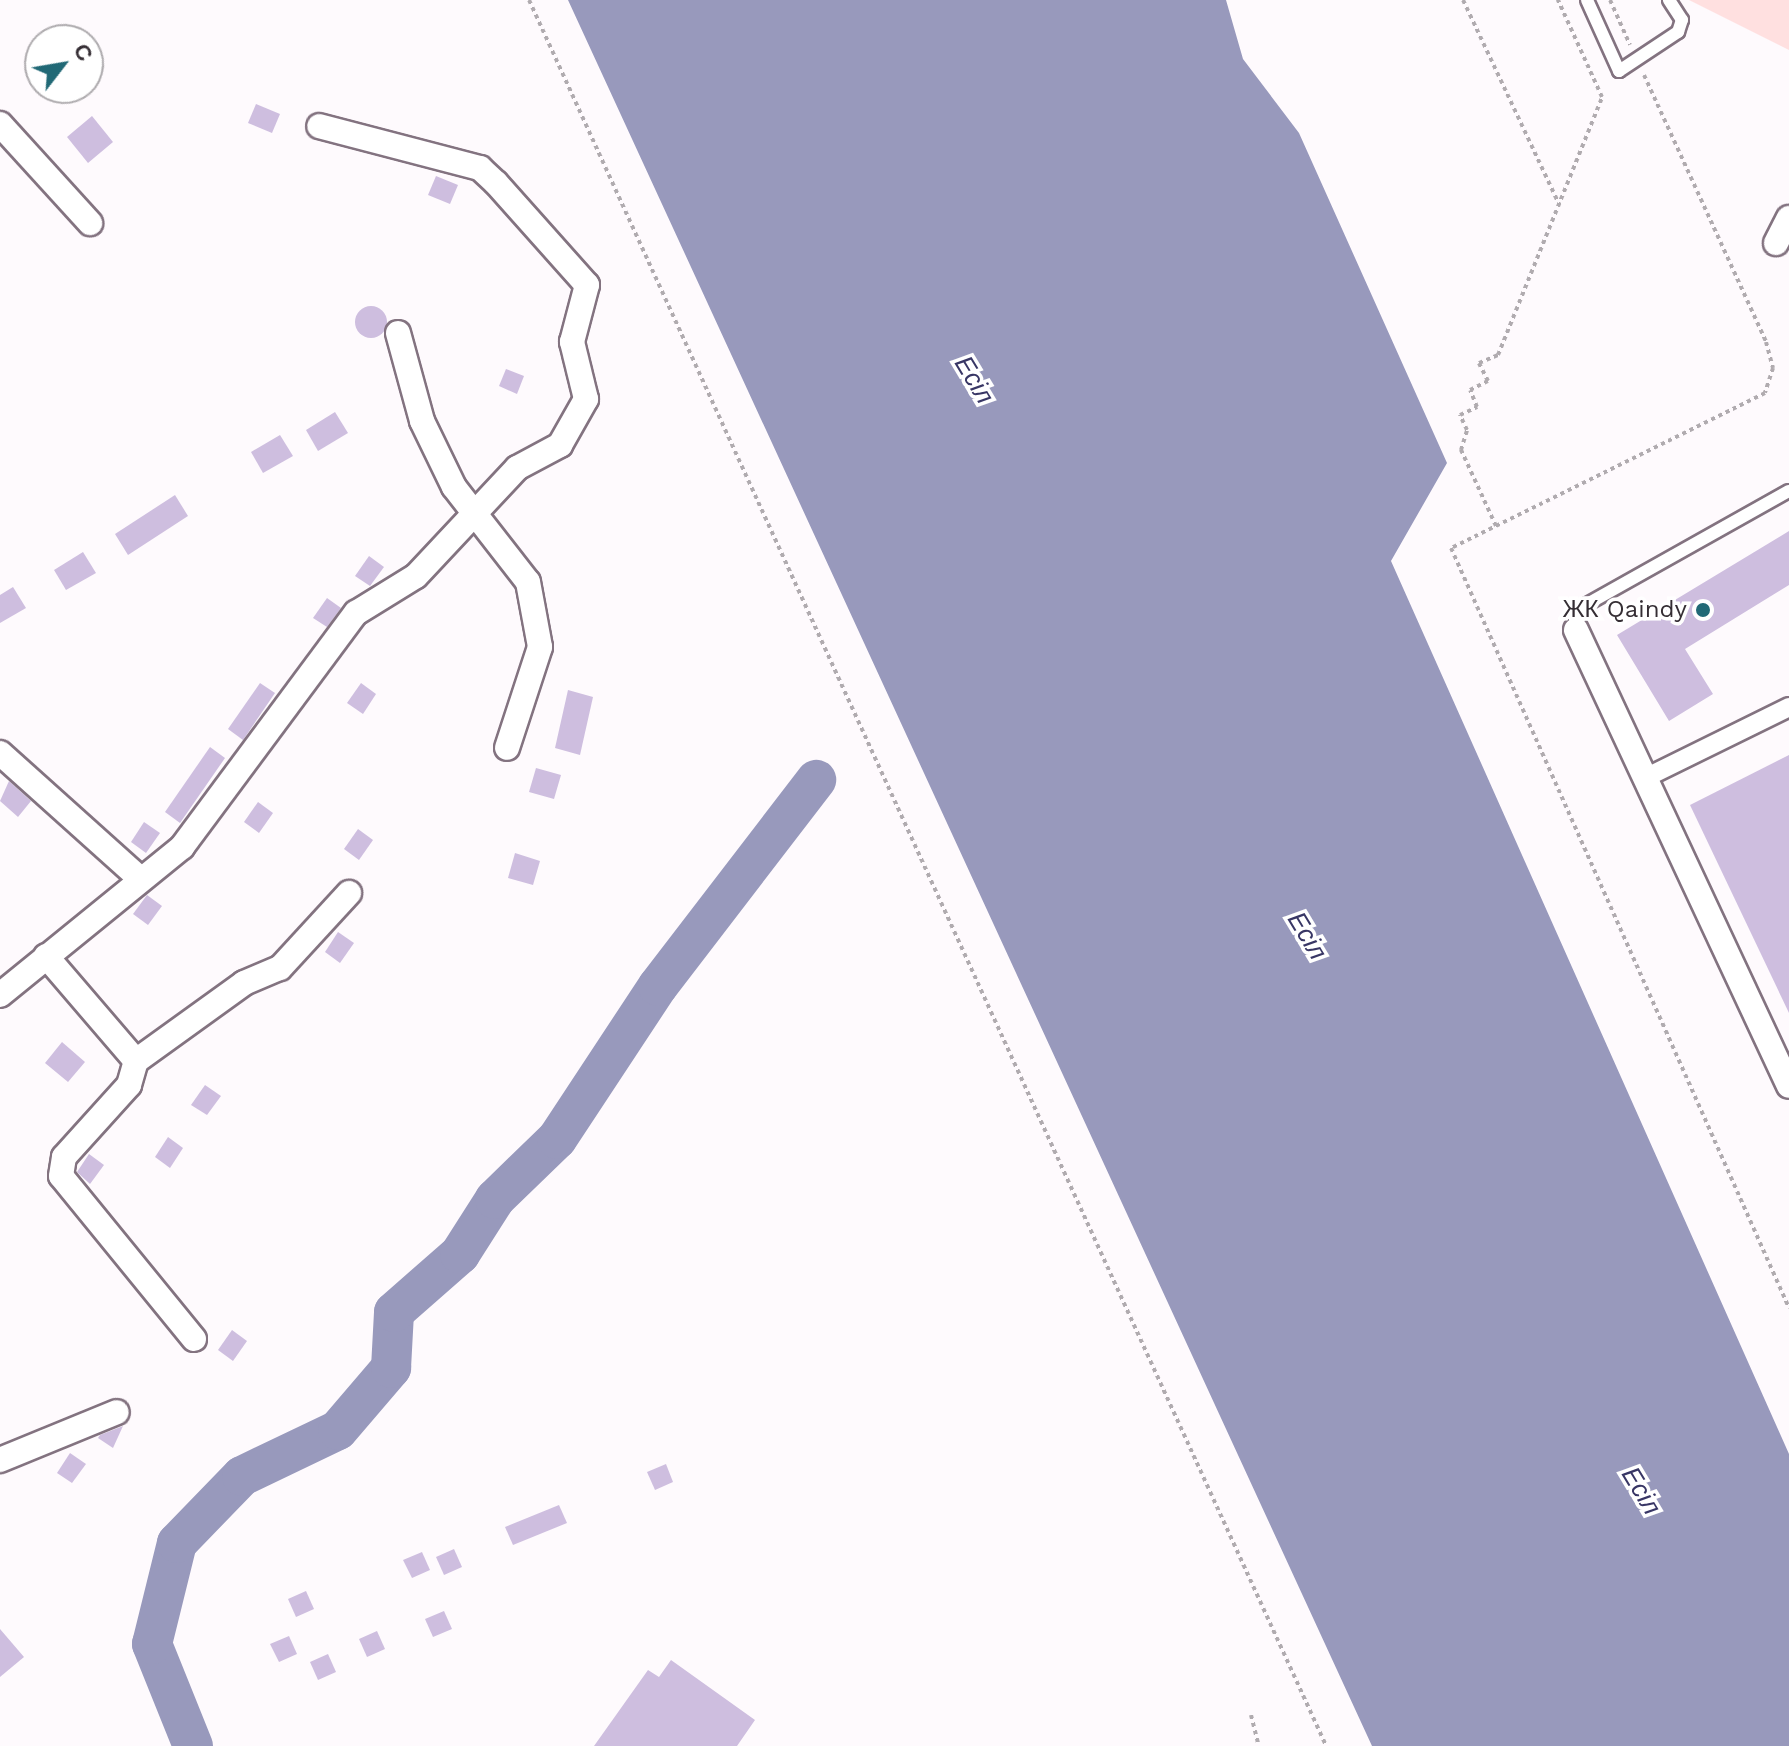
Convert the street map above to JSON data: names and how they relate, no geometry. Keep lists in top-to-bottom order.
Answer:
{
  "water": ["Есіл"],
  "places": ["ЖК Qaindy"],
  "north": "top right"
}
